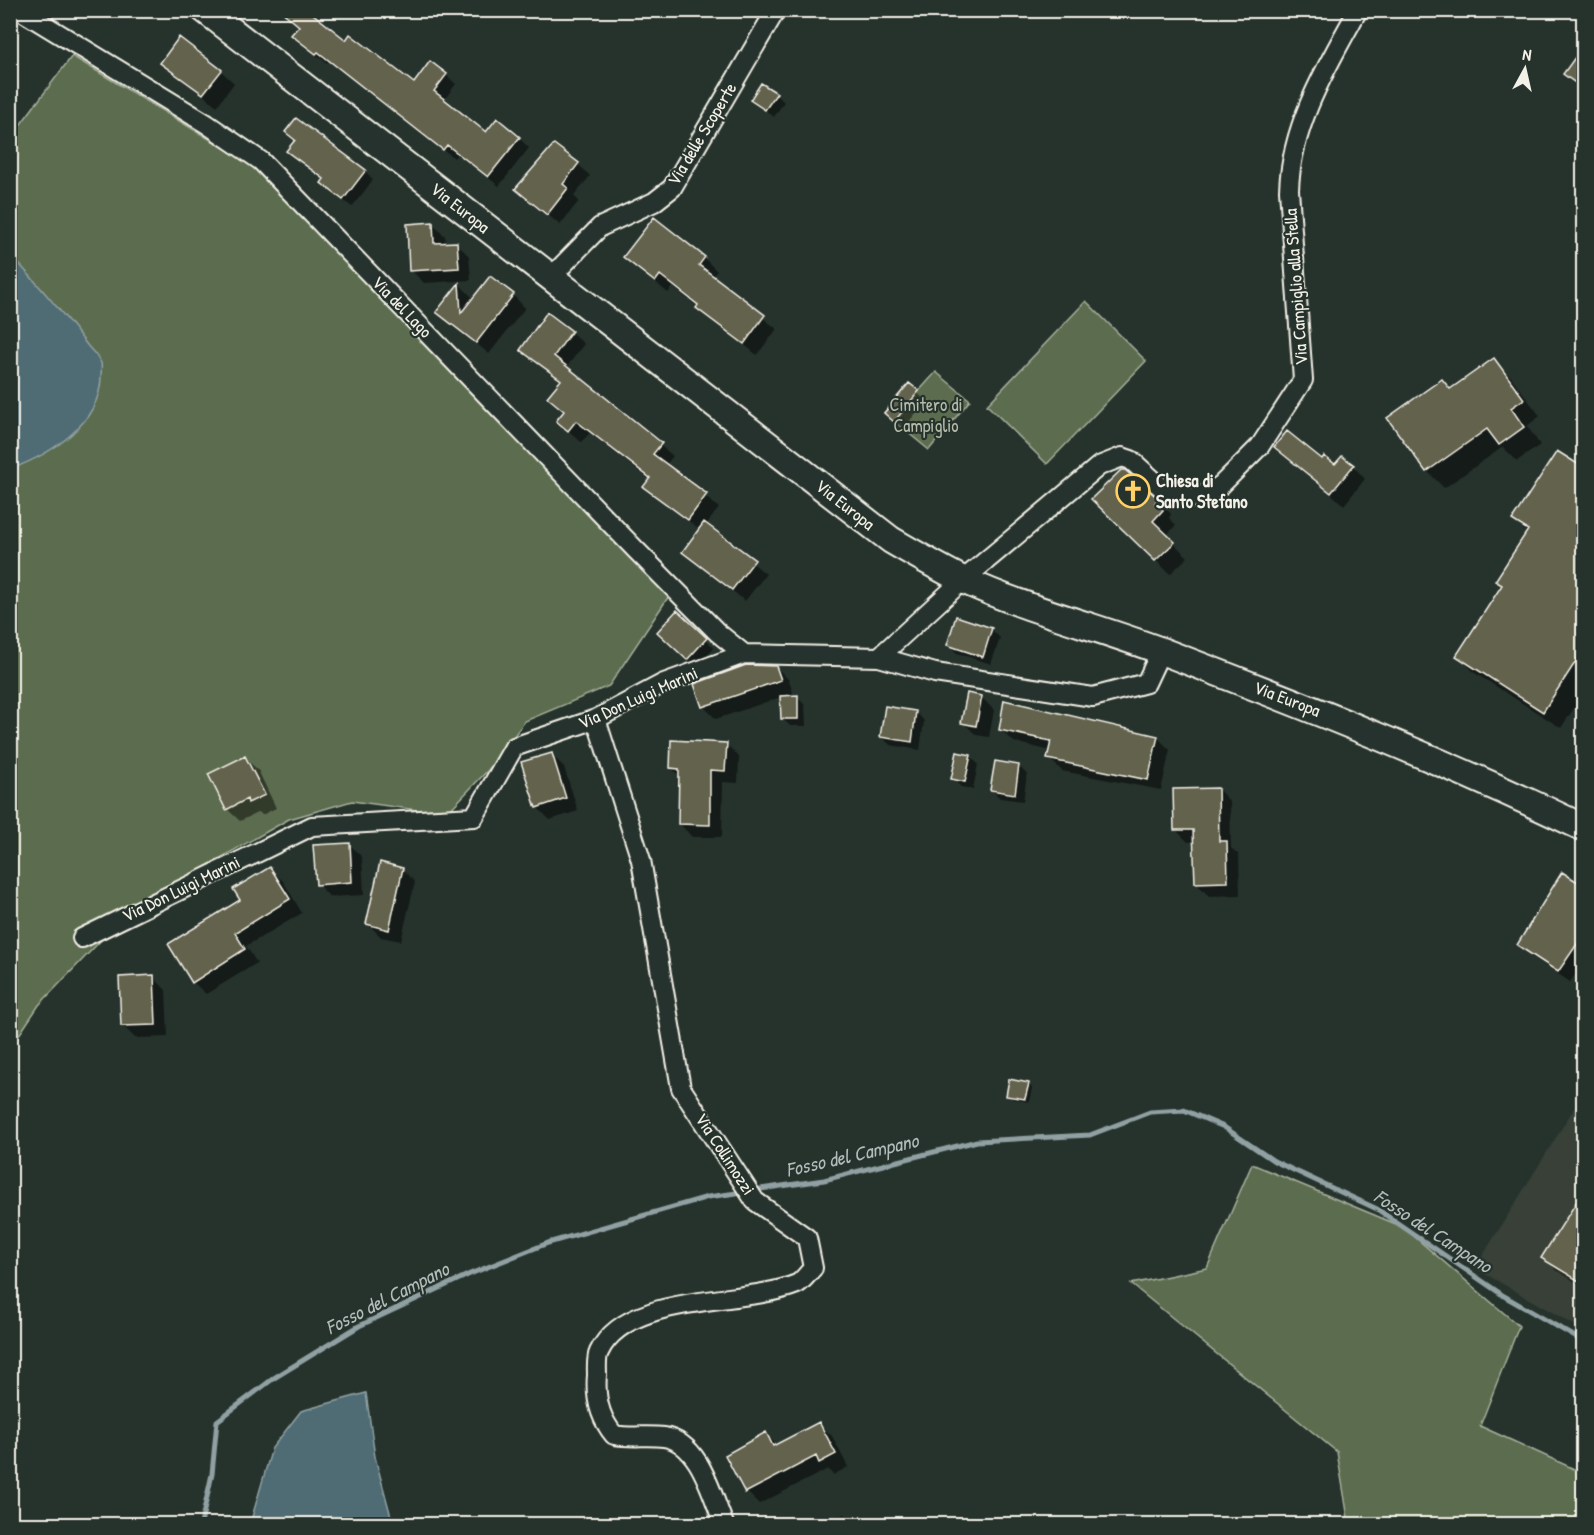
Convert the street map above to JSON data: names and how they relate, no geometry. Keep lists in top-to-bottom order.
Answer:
{
  "streets": {
    "main road": ["Via Europa"],
    "street": [
      "Via delle Scoperte",
      "Via Campiglio alla Stella",
      "Via del Lago",
      "Via Don Luigi Marini",
      "Via Collimozzi"
    ]
  },
  "crossings": [
    ["Via delle Scoperte", "Via Europa"],
    ["Via Europa", "Via Campiglio alla Stella"],
    ["Via Europa", "Via Don Luigi Marini"],
    ["Via del Lago", "Via Don Luigi Marini"],
    ["Via Don Luigi Marini", "Via Collimozzi"]
  ],
  "water": ["Fosso del Campano"],
  "parks": ["Cimitero di Campiglio"],
  "places": {
    "church": ["Chiesa di Santo Stefano"]
  },
  "north": "top"
}
